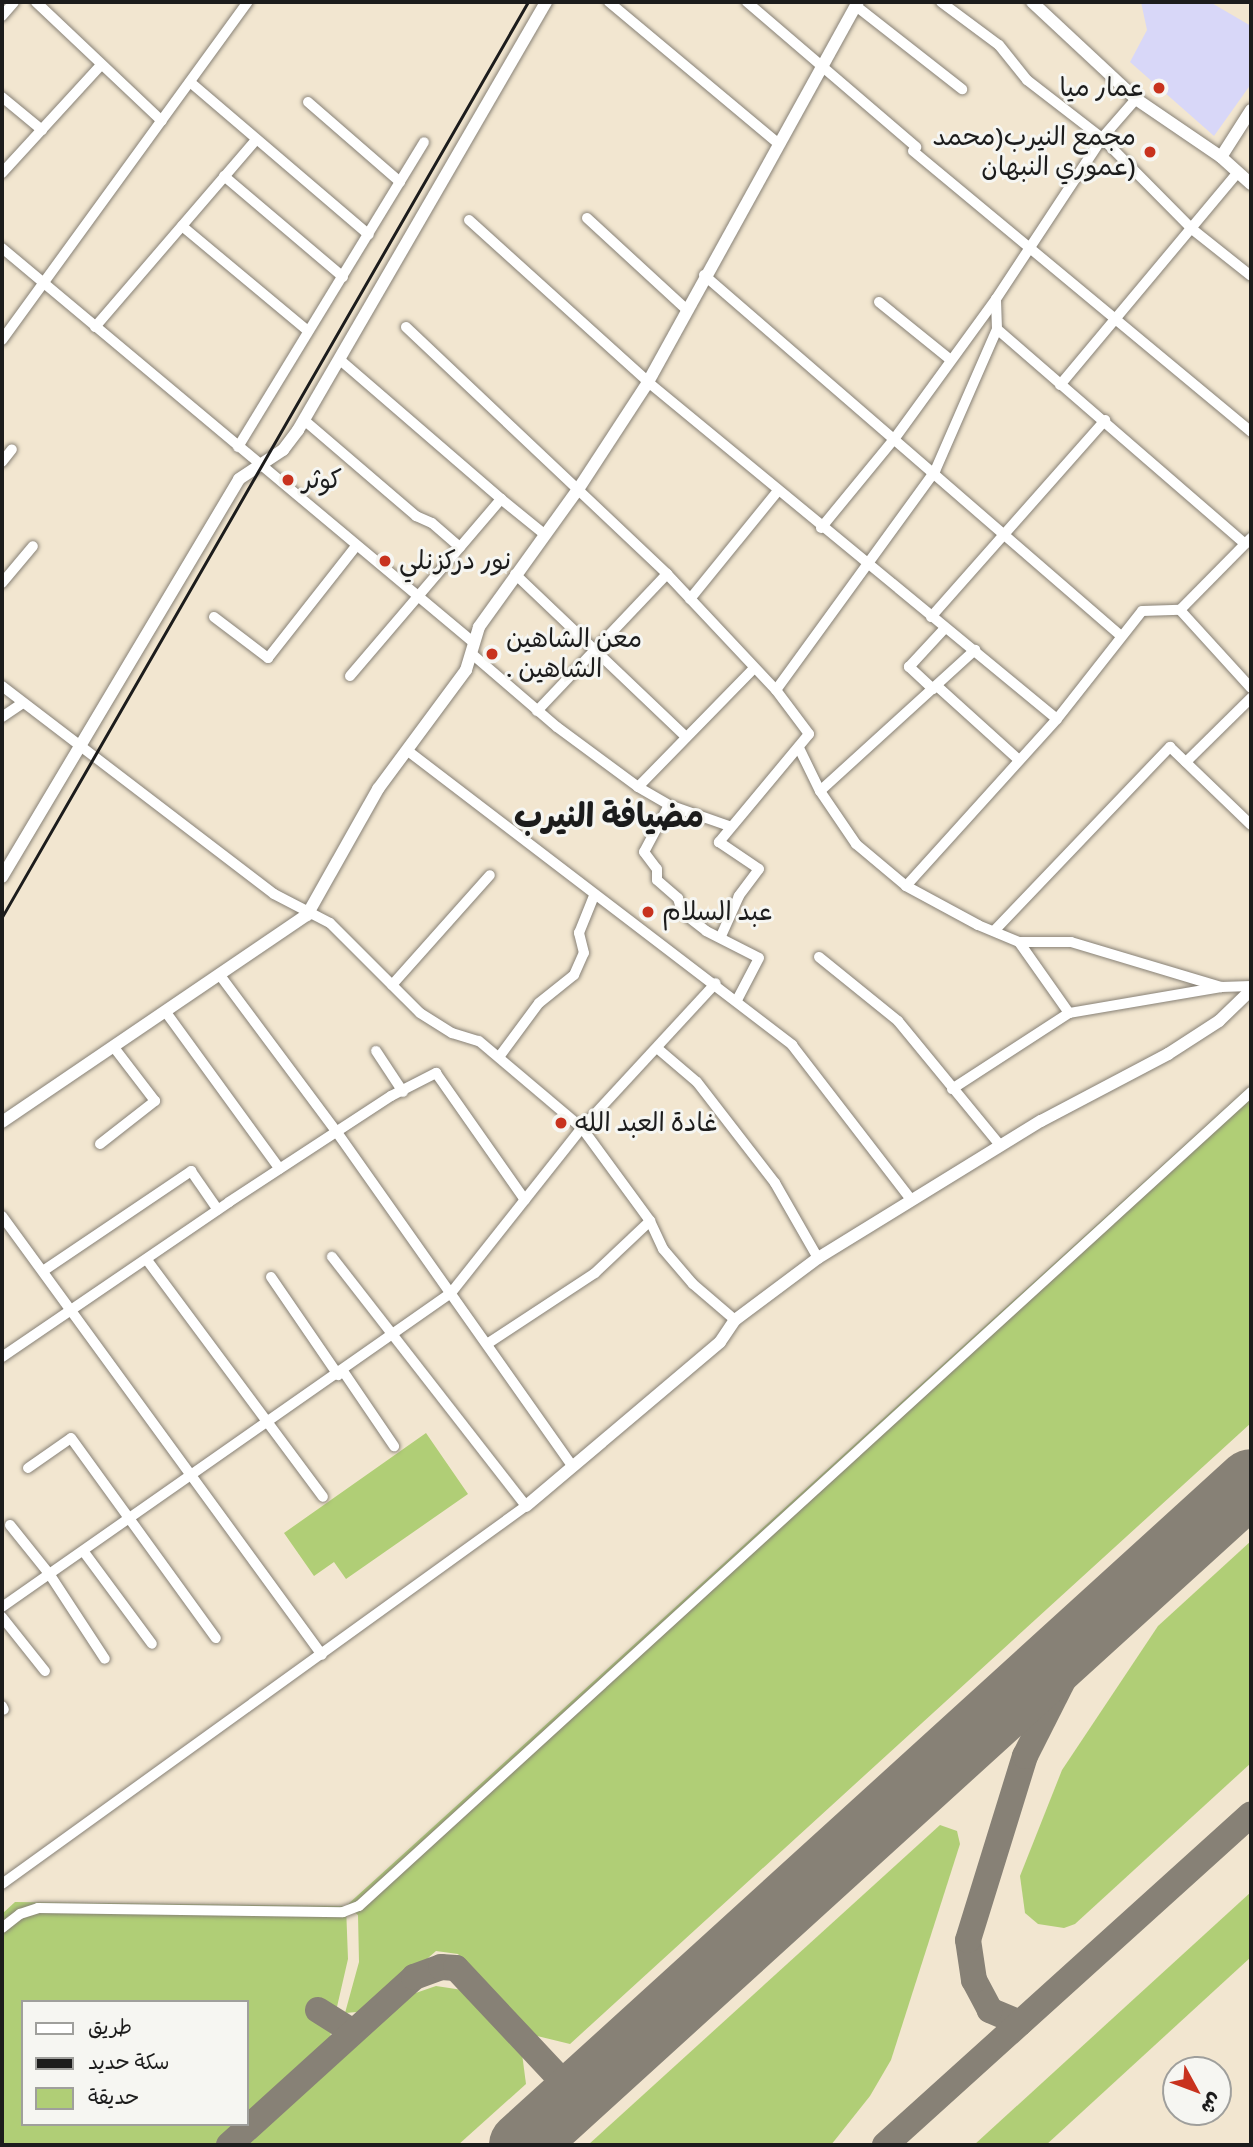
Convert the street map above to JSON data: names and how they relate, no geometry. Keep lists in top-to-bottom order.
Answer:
{
  "districts": ["مضيافة النيرب"],
  "places": [
    "عمار ميا",
    "مجمع النيرب(محمد عموري النبهان)",
    "كوثر",
    "نور دركزنلي",
    "معن الشاهين . الشاهين",
    "عبد السلام",
    "غادة العبد الله"
  ],
  "legend": ["طريق", "سكة حديد", "حديقة"],
  "north": "bottom right"
}
